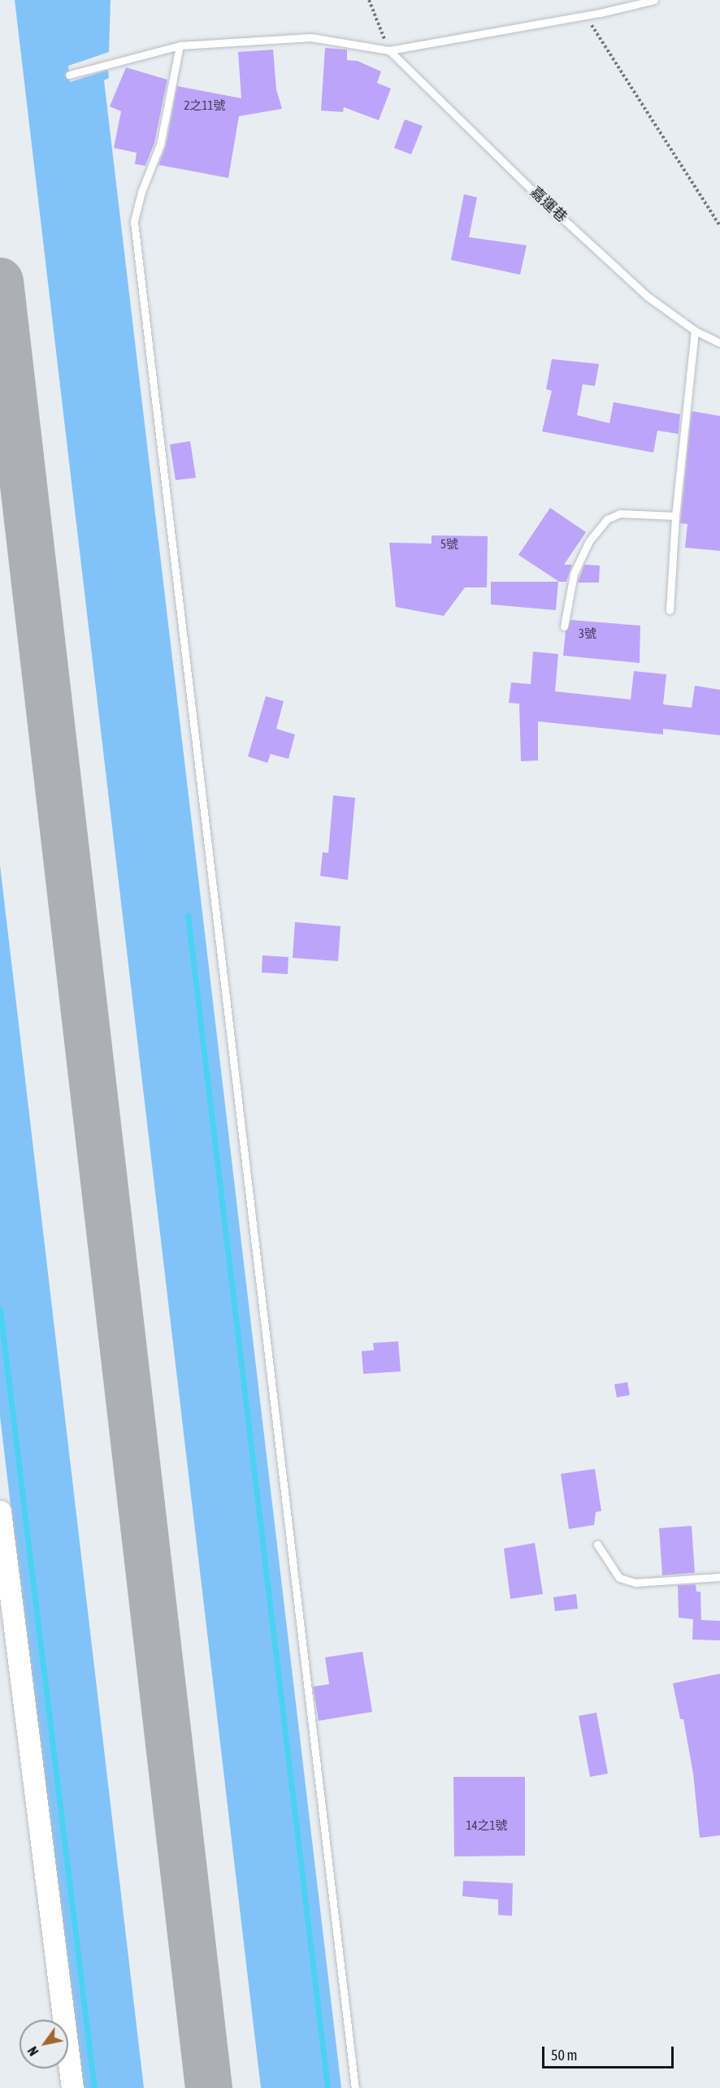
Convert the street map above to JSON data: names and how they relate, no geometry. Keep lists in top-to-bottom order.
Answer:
{
  "streets": {
    "lane": ["嘉運巷"]
  },
  "house_numbers": [
    "2之11號",
    "5號",
    "3號",
    "14之1號"
  ],
  "scale_bar": "50 m",
  "north": "bottom left"
}
